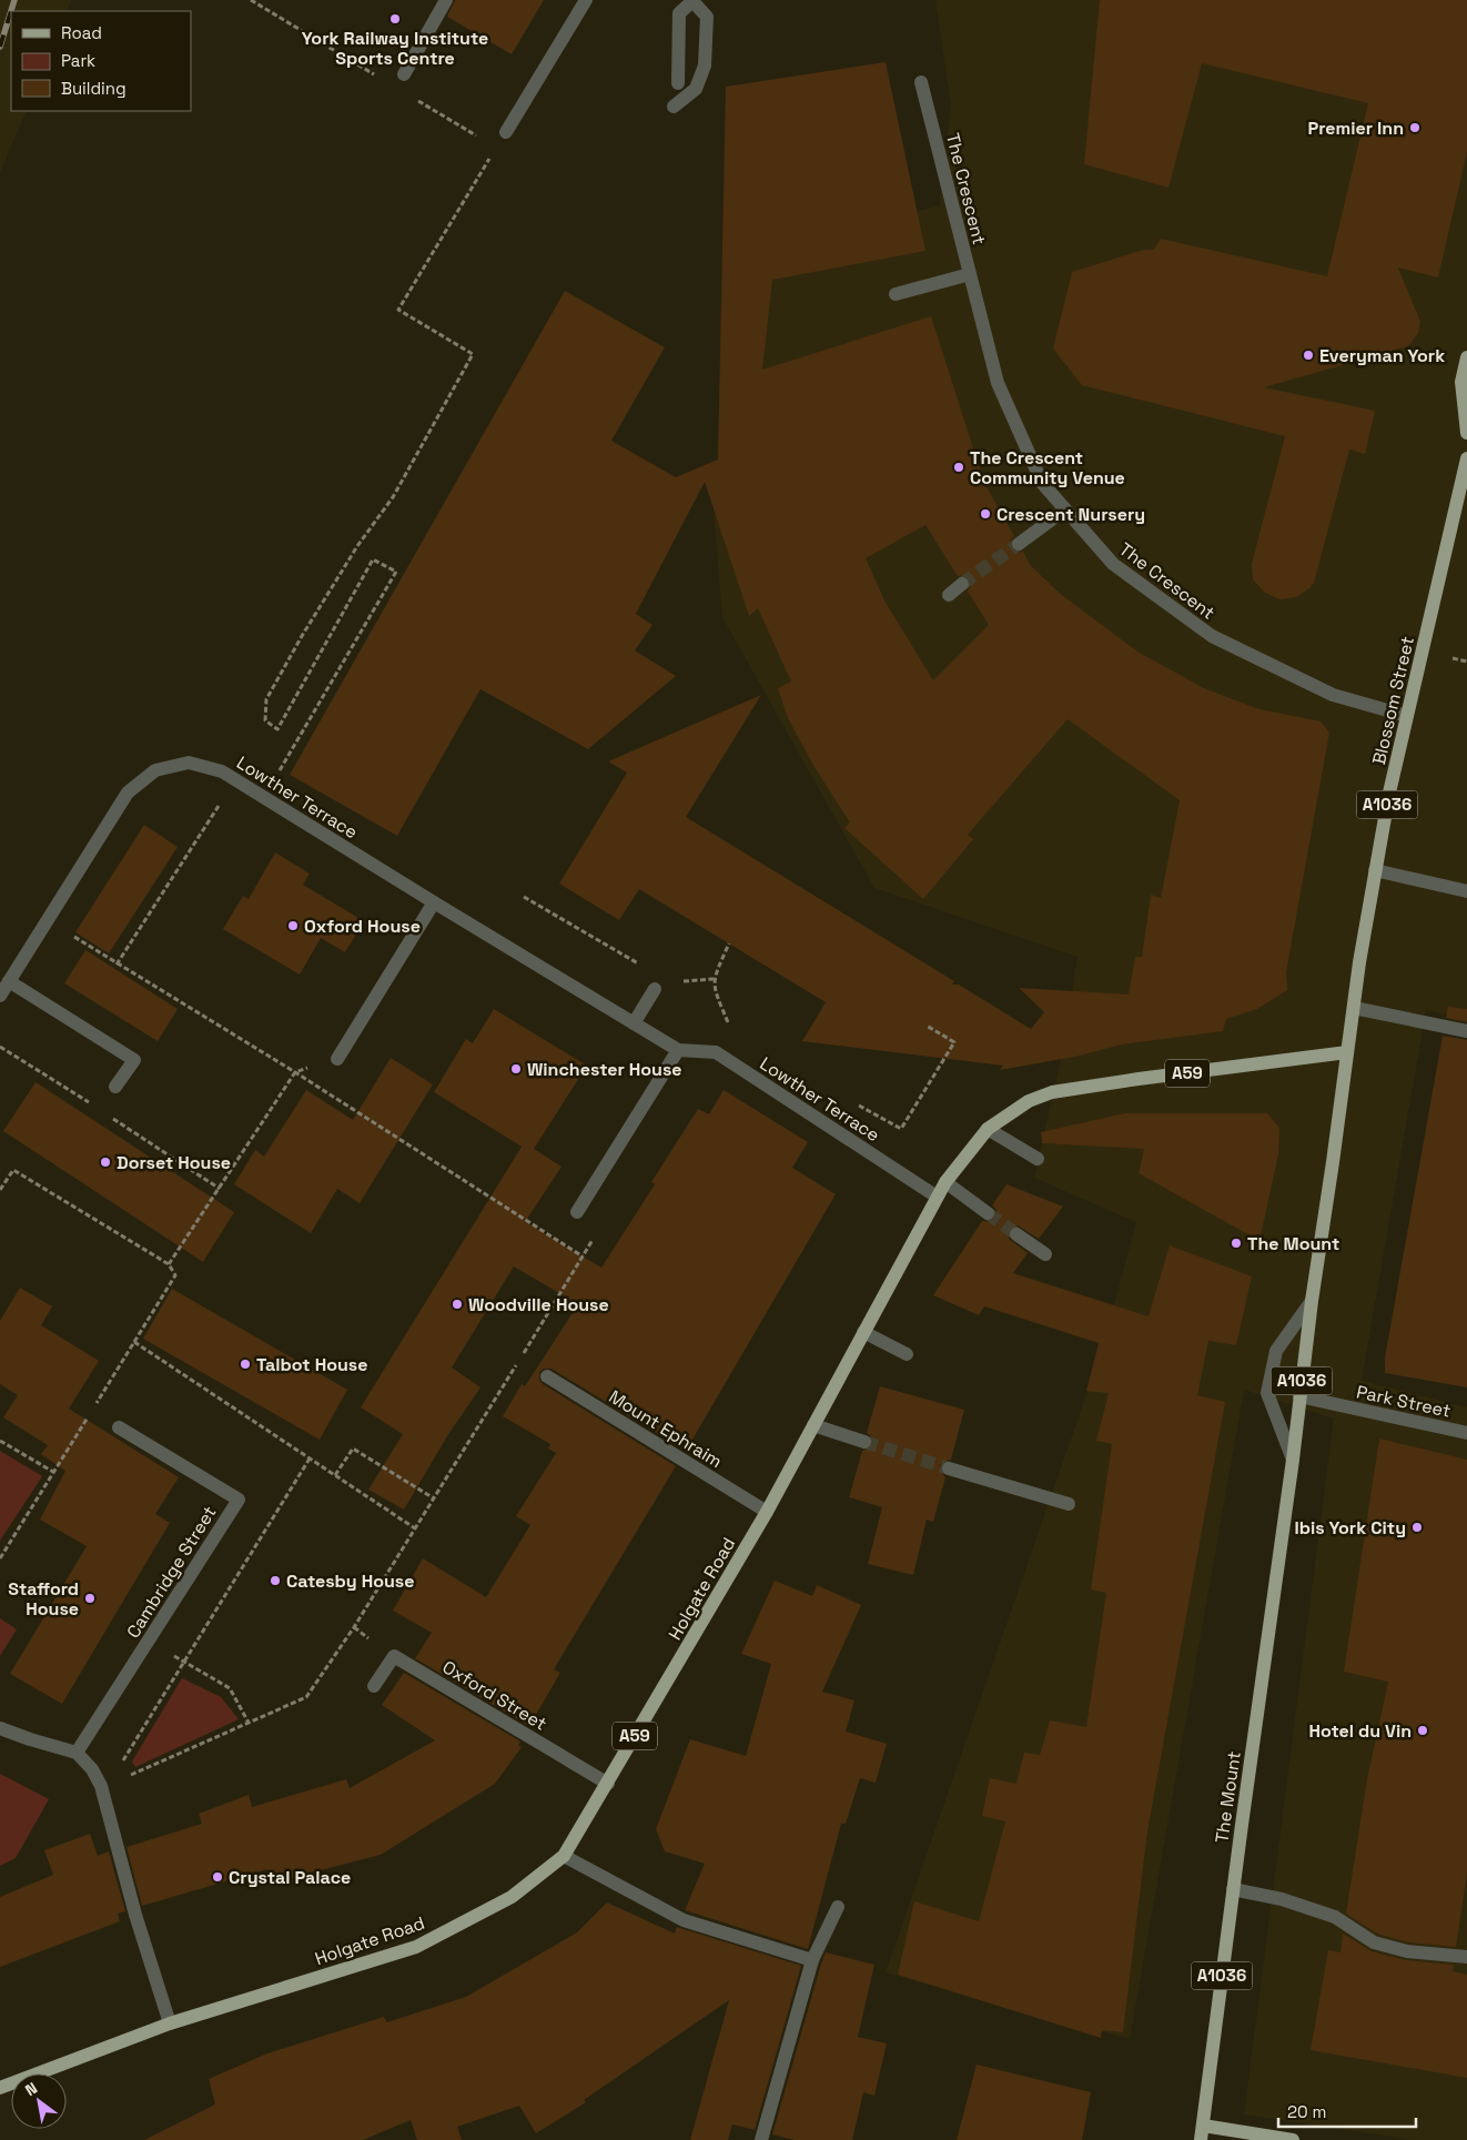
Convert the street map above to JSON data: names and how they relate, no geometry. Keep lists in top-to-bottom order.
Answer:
{
  "streets": {
    "main road": [
      "Blossom Street",
      "A1036",
      "A59",
      "Holgate Road",
      "The Mount"
    ],
    "street": [
      "The Crescent",
      "Lowther Terrace",
      "Park Street",
      "Mount Ephraim",
      "Cambridge Street",
      "Oxford Street"
    ]
  },
  "crossings": [
    ["The Crescent", "Blossom Street"],
    ["Blossom Street", "Holgate Road"],
    ["Blossom Street", "The Mount"],
    ["Lowther Terrace", "Holgate Road"],
    ["Park Street", "The Mount"],
    ["Mount Ephraim", "Holgate Road"],
    ["Holgate Road", "Oxford Street"],
    ["Holgate Road", "The Mount"]
  ],
  "places": [
    "York Railway Institute Sports Centre",
    "Premier Inn",
    "Everyman York",
    "The Crescent Community Venue",
    "Crescent Nursery",
    "Oxford House",
    "Winchester House",
    "Dorset House",
    "The Mount",
    "Woodville House",
    "Talbot House",
    "Ibis York City",
    "Catesby House",
    "Stafford House",
    "Hotel du Vin",
    "Crystal Palace"
  ],
  "legend": ["Road", "Park", "Building"],
  "scale_bar": "20 m",
  "north": "top left"
}
